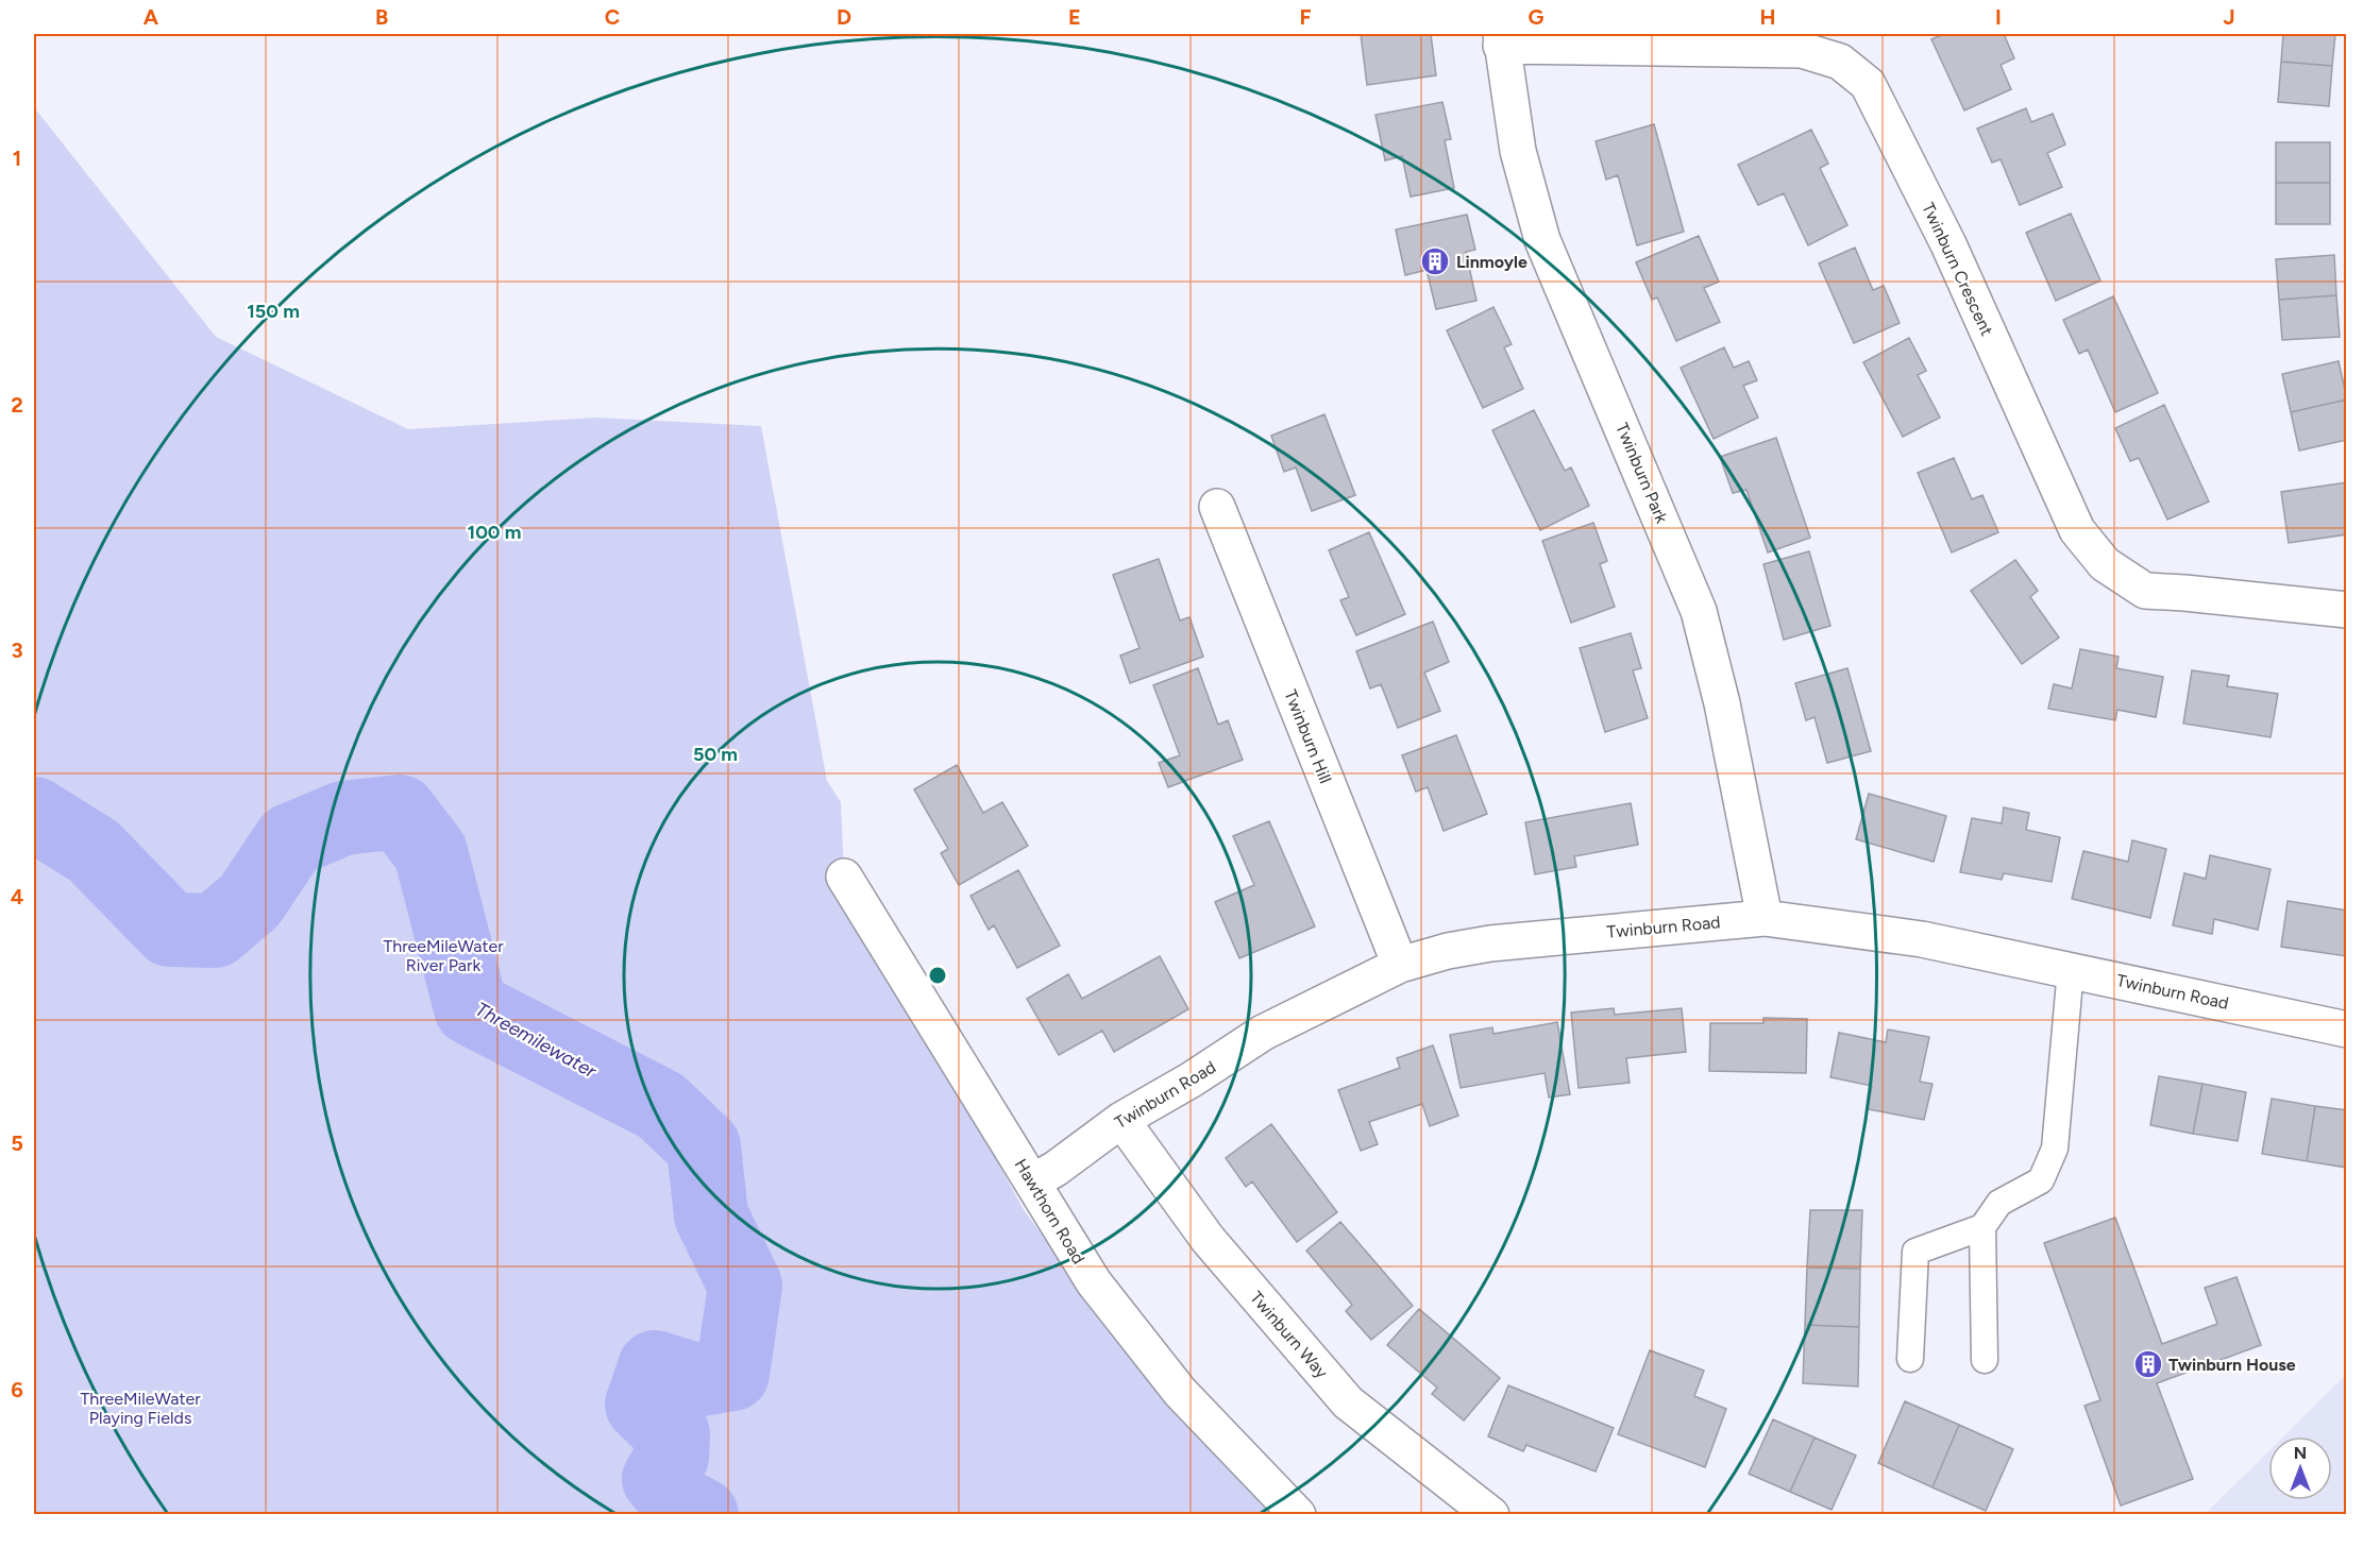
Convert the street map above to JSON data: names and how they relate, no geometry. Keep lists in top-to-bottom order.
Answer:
{
  "streets": {
    "street": [
      "Twinburn Crescent",
      "Twinburn Park",
      "Twinburn Hill",
      "Twinburn Road",
      "Hawthorn Road",
      "Twinburn Way"
    ]
  },
  "crossings": [
    ["Twinburn Crescent", "Twinburn Park"],
    ["Twinburn Park", "Twinburn Road"],
    ["Twinburn Hill", "Twinburn Road"],
    ["Twinburn Road", "Hawthorn Road"],
    ["Twinburn Road", "Twinburn Way"]
  ],
  "water": ["Threemilewater"],
  "parks": ["ThreeMileWater River Park", "ThreeMileWater Playing Fields"],
  "places": {
    "building": ["Linmoyle", "Twinburn House"]
  },
  "north": "top",
  "grid": {
    "columns": [
      "A",
      "B",
      "C",
      "D",
      "E",
      "F",
      "G",
      "H",
      "I",
      "J"
    ],
    "rows": [
      "1",
      "2",
      "3",
      "4",
      "5",
      "6"
    ]
  },
  "rings": ["150 m", "100 m", "50 m"]
}
